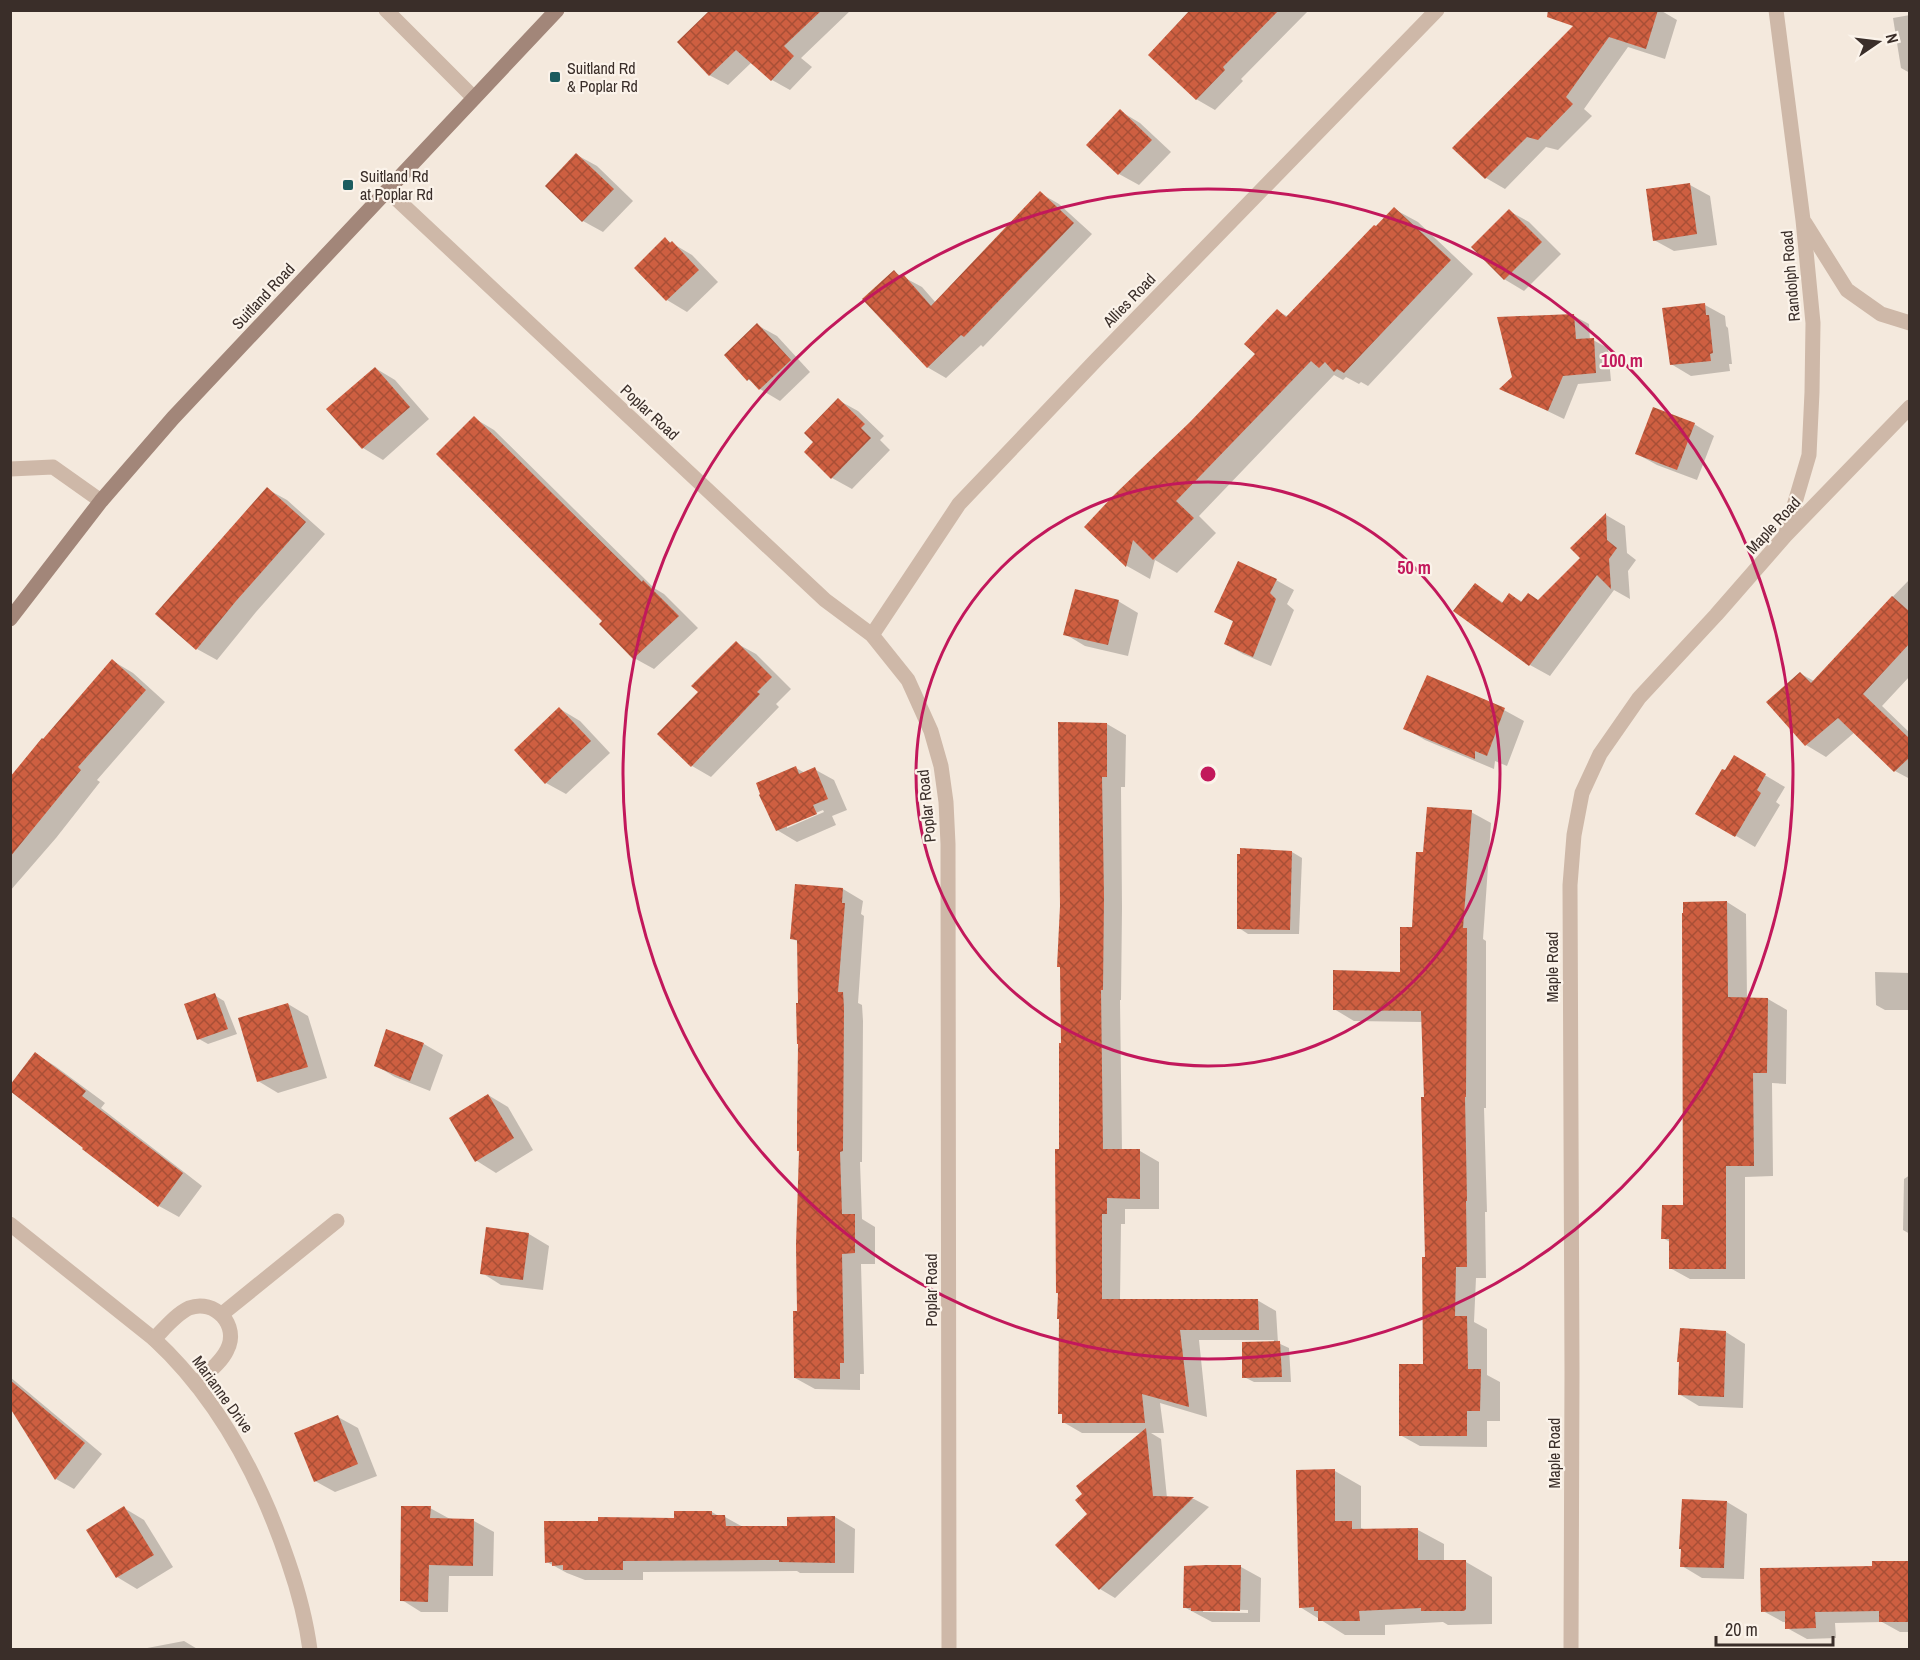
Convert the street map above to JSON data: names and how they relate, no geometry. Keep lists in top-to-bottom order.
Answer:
{
  "streets": {
    "main road": ["Suitland Road"],
    "street": [
      "Randolph Road",
      "Allies Road",
      "Poplar Road",
      "Maple Road",
      "Marianne Drive"
    ]
  },
  "crossings": [
    ["Randolph Road", "Maple Road"],
    ["Suitland Road", "Poplar Road"],
    ["Allies Road", "Poplar Road"]
  ],
  "places": {
    "transit": ["Suitland Rd & Poplar Rd", "Suitland Rd at Poplar Rd"]
  },
  "scale_bar": "20 m",
  "north": "right",
  "rings": ["100 m", "50 m"]
}
